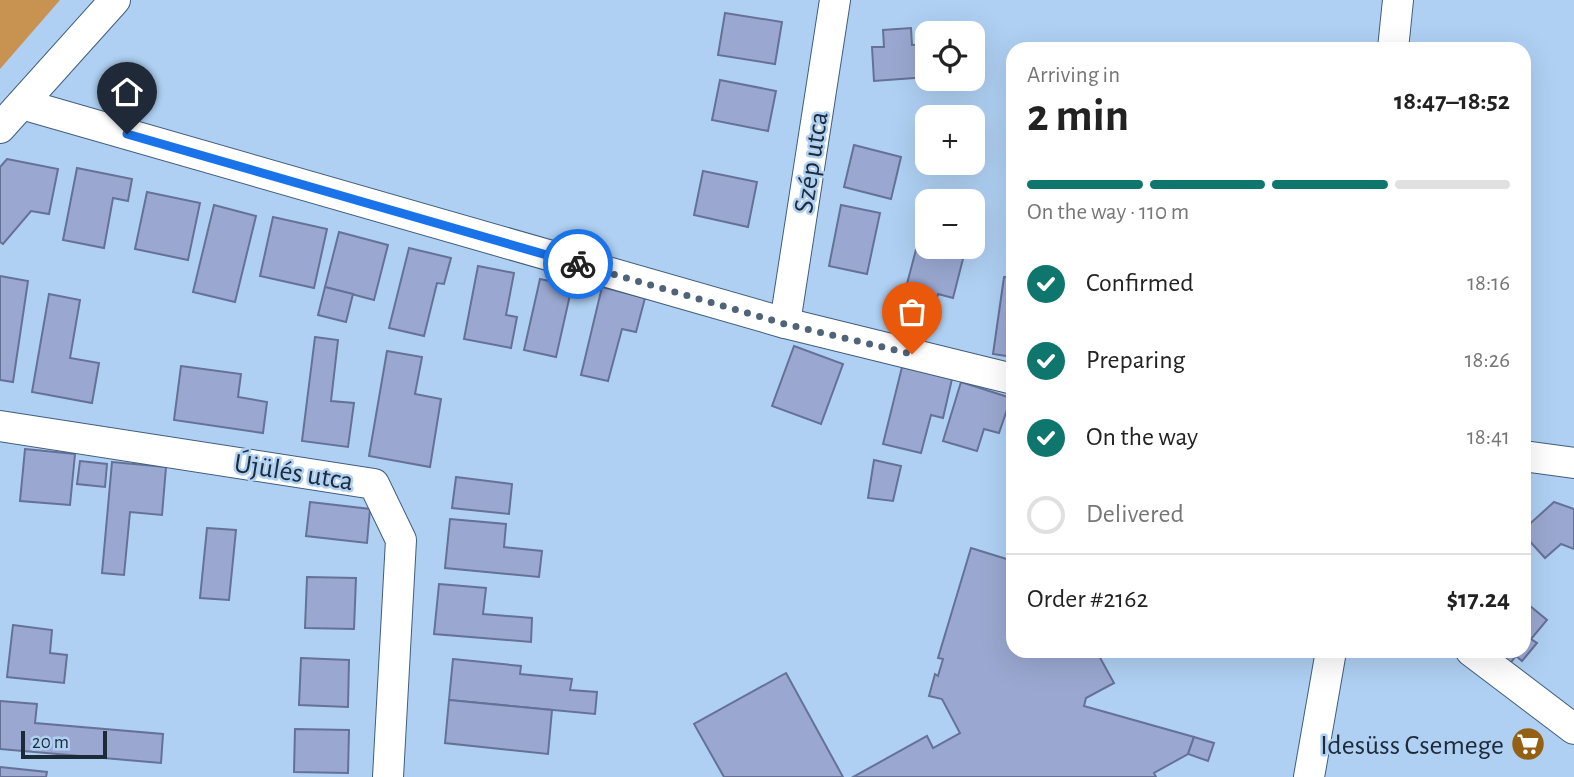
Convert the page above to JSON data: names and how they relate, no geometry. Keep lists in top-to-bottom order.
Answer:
{
  "streets": {
    "street": ["Szép utca", "Újülés utca"]
  },
  "places": {
    "supermarket": ["Idesüss Csemege"]
  },
  "scale_bar": "20 m",
  "page": {
    "map_buttons": ["+", "−"],
    "heading": ["2 min", "Arriving in", "18:47–18:52"],
    "panel": ["Order #2162", "$17.24"],
    "bar": "On the way · 110 m",
    "list": [
      ["Confirmed", "18:16"],
      ["Preparing", "18:26"],
      ["On the way", "18:41"],
      "Delivered"
    ],
    "scale": "20 m"
  }
}
